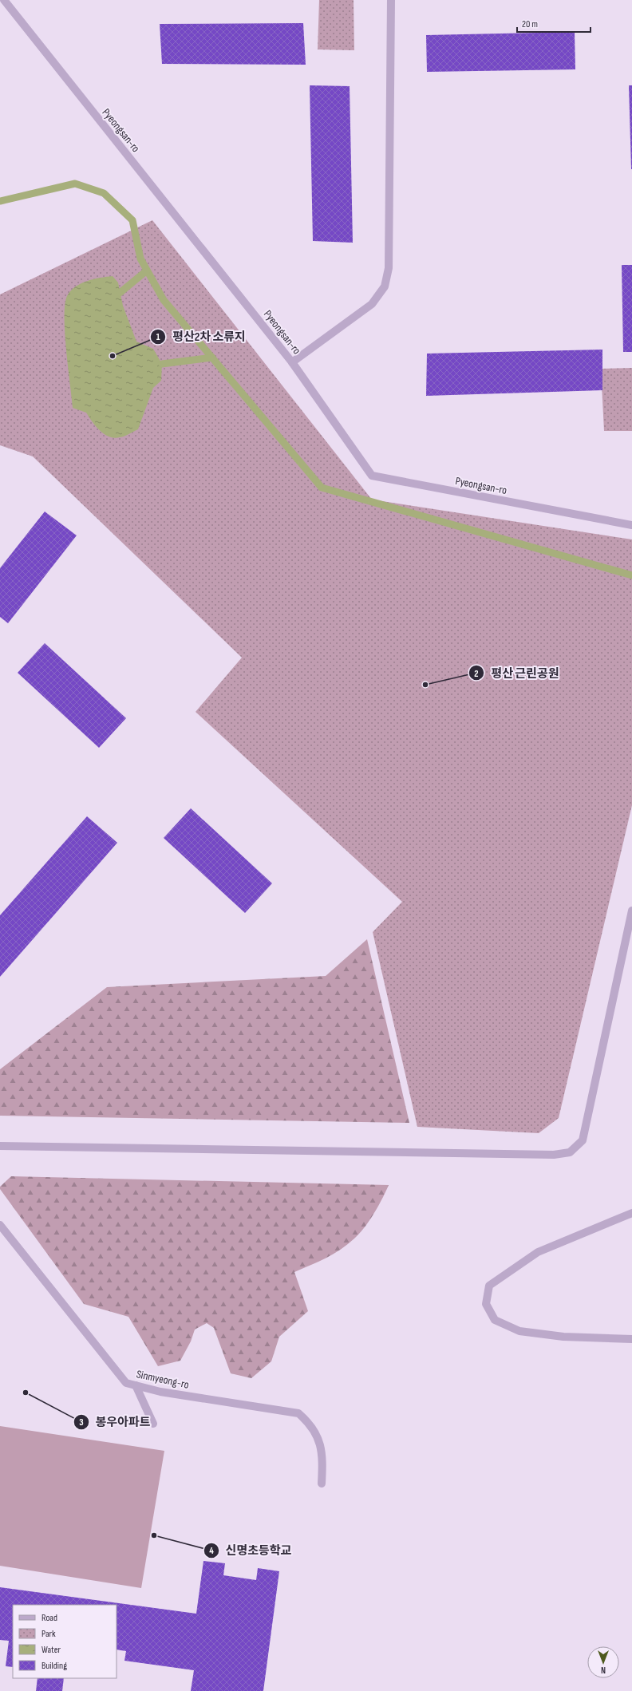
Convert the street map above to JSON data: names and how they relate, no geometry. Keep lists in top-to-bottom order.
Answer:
{
  "streets": {
    "street": ["Pyeongsan-ro", "Sinmyeong-ro"]
  },
  "places": [
    "평산2차 소류지",
    "평산 근린공원",
    "봉우아파트",
    "신명초등학교"
  ],
  "legend": [
    "Road",
    "Park",
    "Water",
    "Building"
  ],
  "scale_bar": "20 m",
  "north": "bottom"
}
